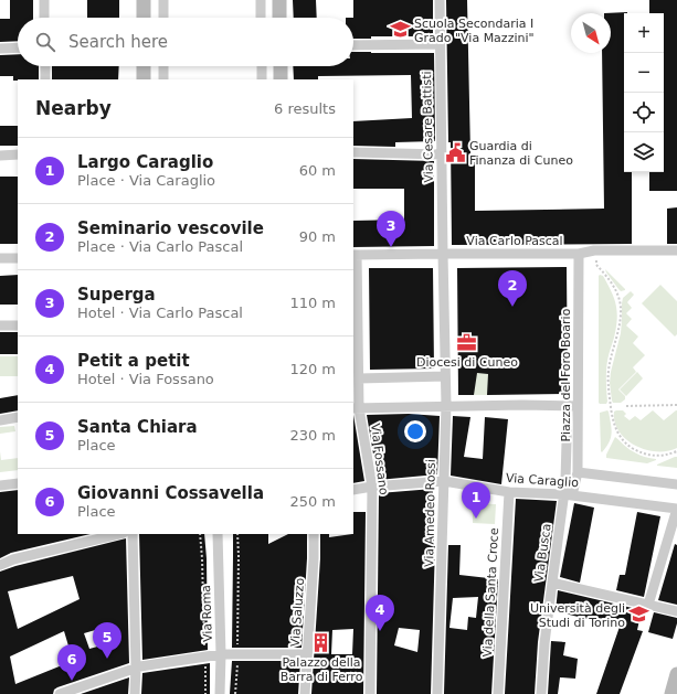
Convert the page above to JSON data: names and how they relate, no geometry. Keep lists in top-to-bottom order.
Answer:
{
  "streets": {
    "street": [
      "Via Cesare Battisti",
      "Via Carlo Pascal",
      "Piazza del Foro Boario",
      "Via Fossano",
      "Via Caraglio",
      "Via Amedeo Rossi",
      "Via Busca",
      "Via della Santa Croce",
      "Via Saluzzo",
      "Via Roma"
    ]
  },
  "crossings": [
    ["Via Cesare Battisti", "Via Carlo Pascal"],
    ["Via Cesare Battisti", "Via Amedeo Rossi"],
    ["Via Carlo Pascal", "Piazza del Foro Boario"],
    ["Via Carlo Pascal", "Via Fossano"],
    ["Via Carlo Pascal", "Via Amedeo Rossi"],
    ["Piazza del Foro Boario", "Via Caraglio"],
    ["Piazza del Foro Boario", "Via Busca"],
    ["Via Fossano", "Via Caraglio"],
    ["Via Caraglio", "Via Amedeo Rossi"],
    ["Via Caraglio", "Via Busca"],
    ["Via Caraglio", "Via della Santa Croce"]
  ],
  "places": {
    "school or university": ["Scuola Secondaria I Grado \"Via Mazzini\"", "Università degli Studi di Torino"],
    "public building": ["Guardia di Finanza di Cuneo"],
    "office": ["Diocesi di Cuneo"],
    "building": ["Palazzo della Barra di Ferro"]
  },
  "north": "bottom right",
  "page": {
    "map_buttons": ["+", "−"],
    "search": "Search here",
    "heading": ["Nearby", "6 results"],
    "list": [
      {
        "mark": "1",
        "name": "Largo Caraglio",
        "note": "Place · Via Caraglio",
        "value": "60 m"
      },
      {
        "mark": "2",
        "name": "Seminario vescovile",
        "note": "Place · Via Carlo Pascal",
        "value": "90 m"
      },
      {
        "mark": "3",
        "name": "Superga",
        "note": "Hotel · Via Carlo Pascal",
        "value": "110 m"
      },
      {
        "mark": "4",
        "name": "Petit a petit",
        "note": "Hotel · Via Fossano",
        "value": "120 m"
      },
      {
        "mark": "5",
        "name": "Santa Chiara",
        "note": "Place",
        "value": "230 m"
      },
      {
        "mark": "6",
        "name": "Giovanni Cossavella",
        "note": "Place",
        "value": "250 m"
      }
    ],
    "pins": [
      "3",
      "2",
      "1",
      "4",
      "5",
      "6"
    ]
  }
}
